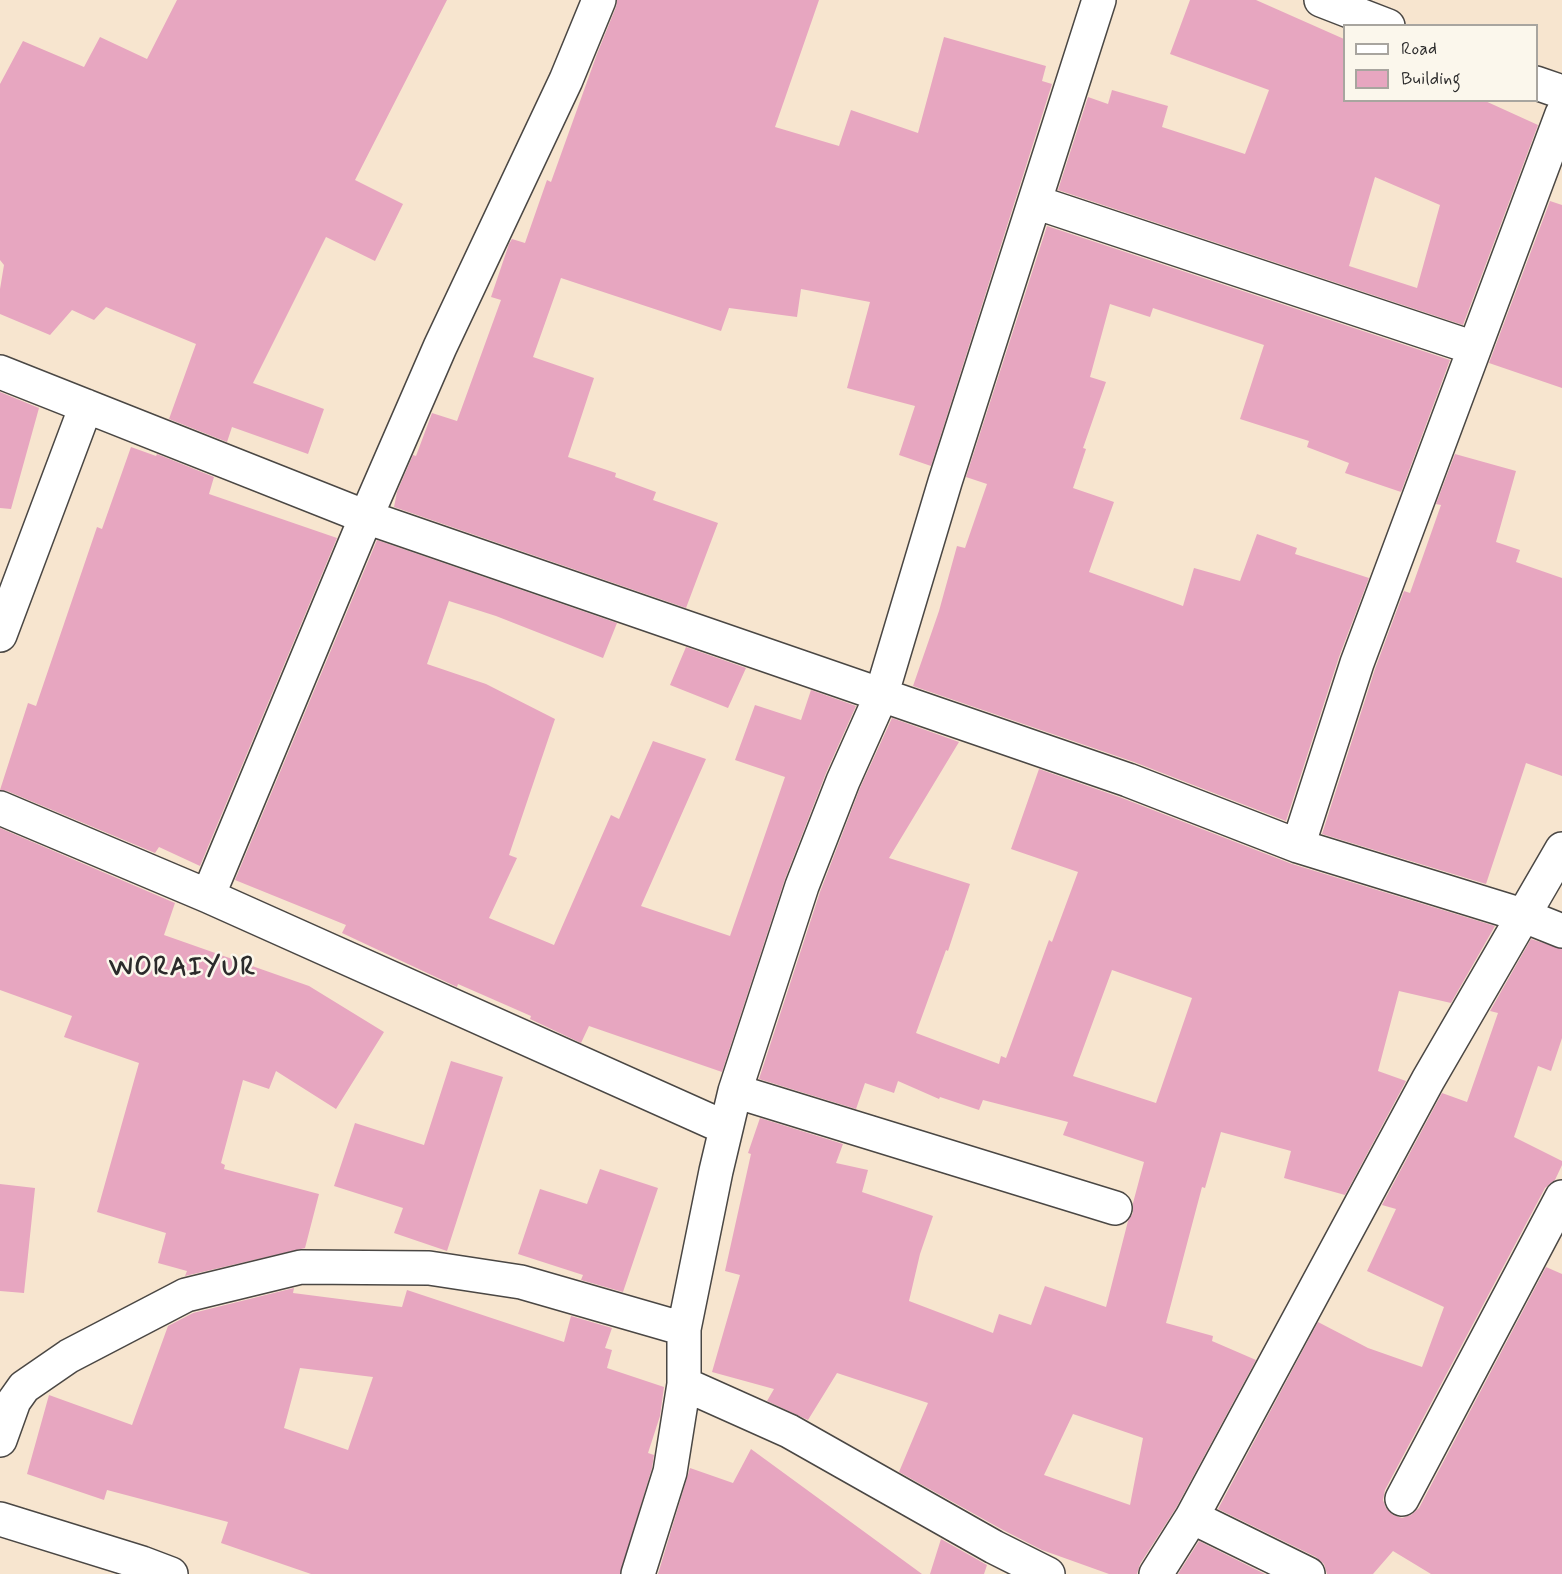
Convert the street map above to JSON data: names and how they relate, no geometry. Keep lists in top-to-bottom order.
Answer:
{
  "districts": ["WORAIYUR"],
  "legend": ["Road", "Building"]
}
